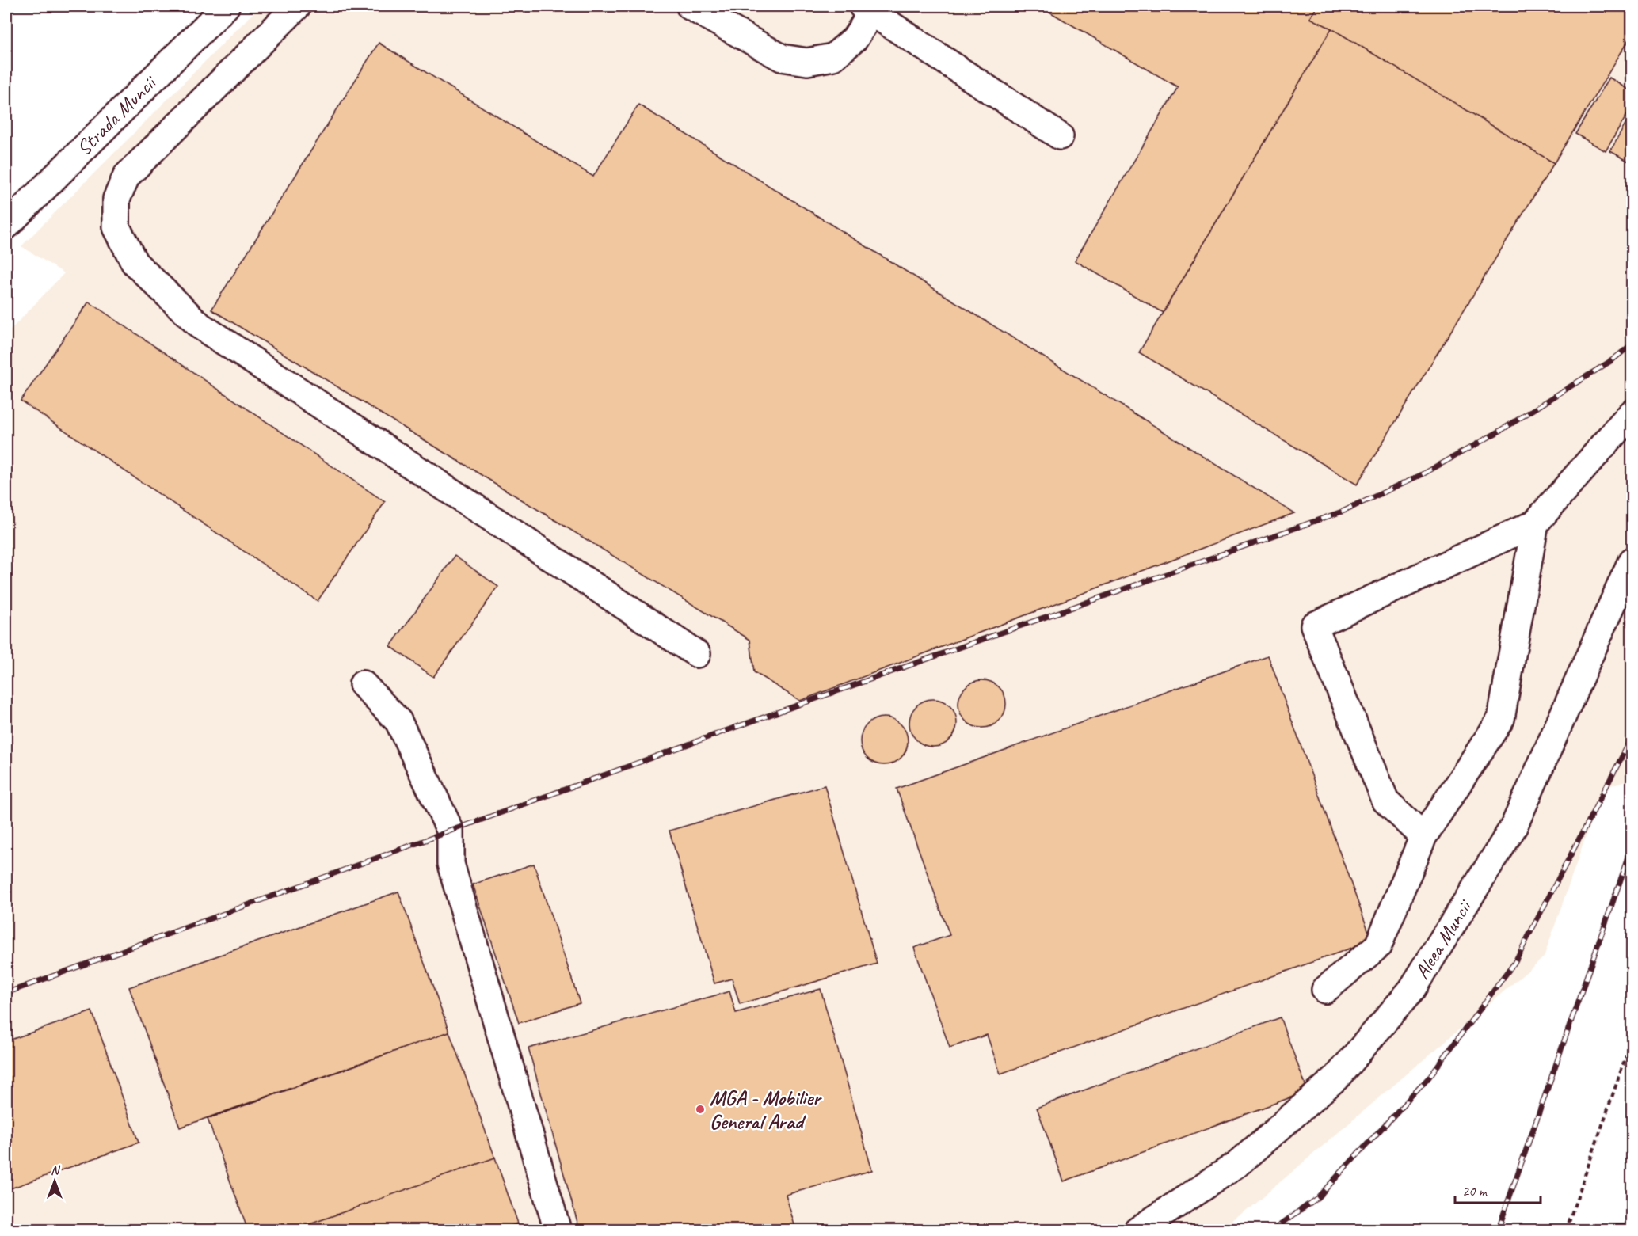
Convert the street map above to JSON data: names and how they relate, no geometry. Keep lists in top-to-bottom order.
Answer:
{
  "streets": {
    "street": ["Strada Muncii", "Aleea Muncii"]
  },
  "places": ["MGA - Mobilier General Arad"],
  "scale_bar": "20 m",
  "north": "top"
}
